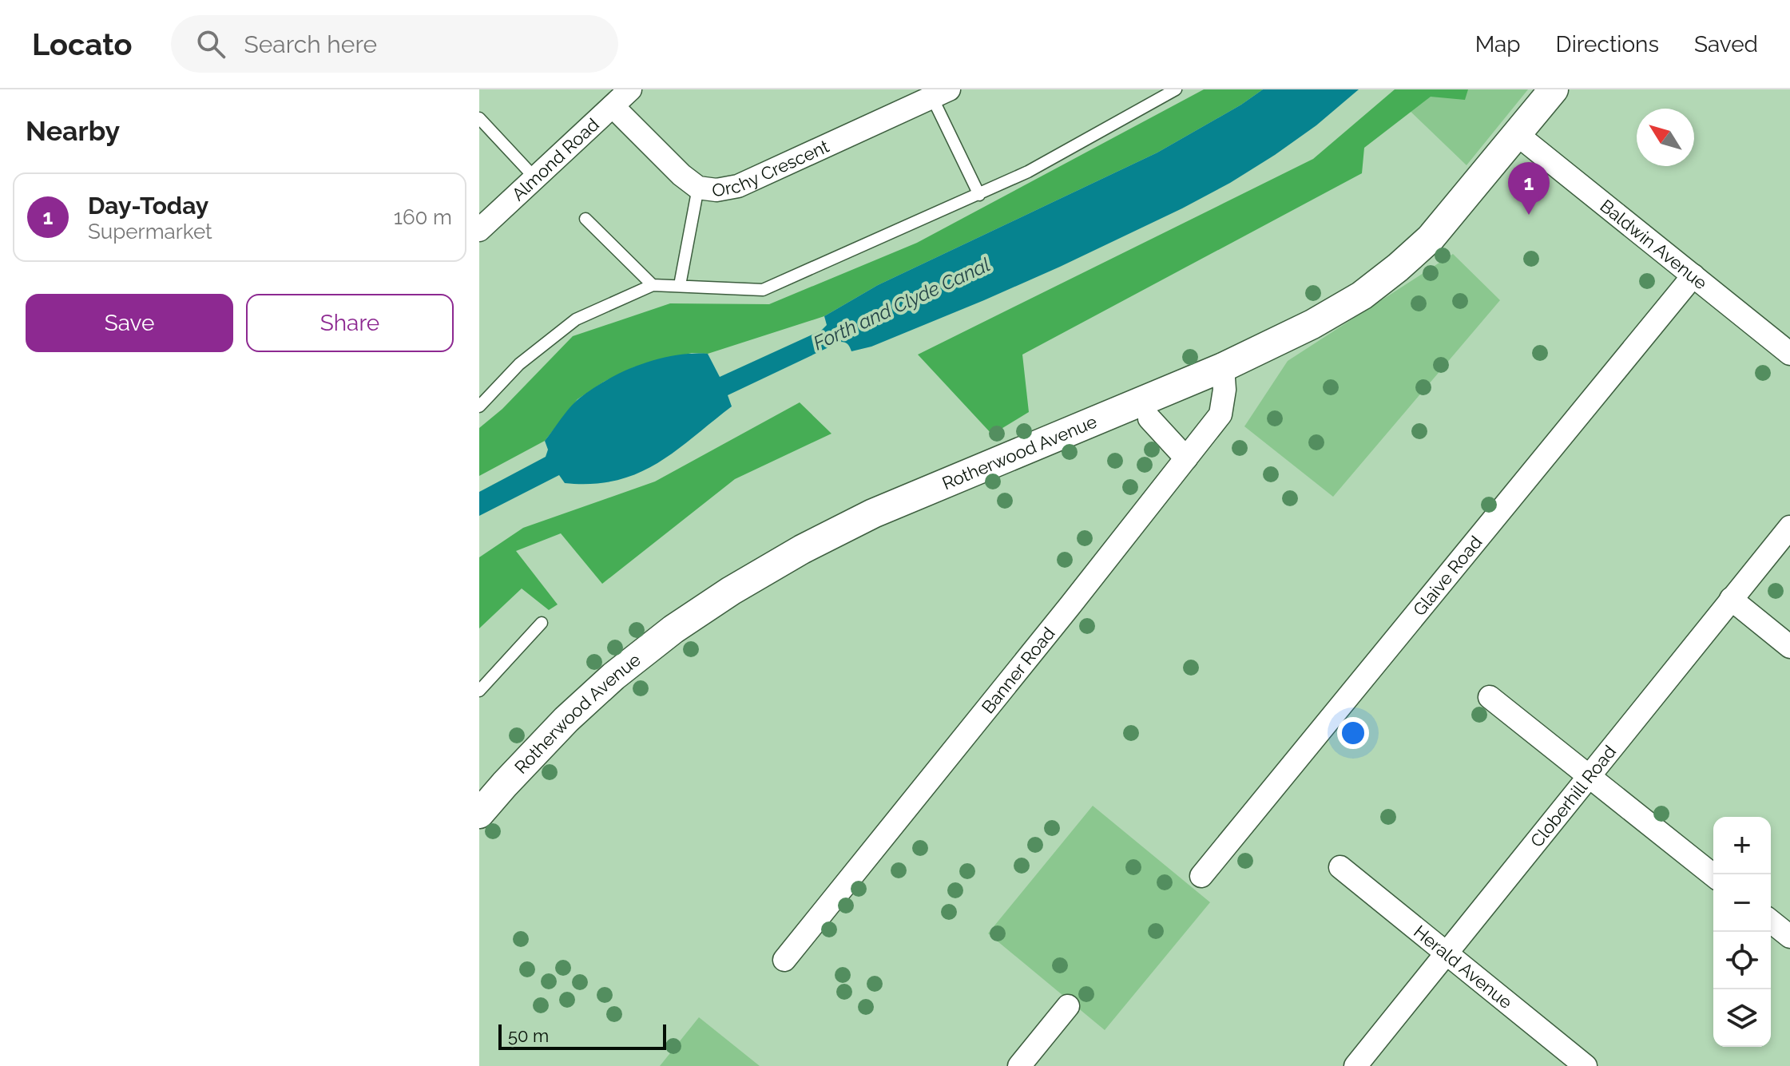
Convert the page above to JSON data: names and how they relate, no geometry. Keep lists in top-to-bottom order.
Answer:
{
  "streets": {
    "street": [
      "Almond Road",
      "Orchy Crescent",
      "Baldwin Avenue",
      "Rotherwood Avenue",
      "Glaive Road",
      "Banner Road",
      "Cloberhill Road",
      "Herald Avenue"
    ]
  },
  "crossings": [
    ["Almond Road", "Orchy Crescent"],
    ["Baldwin Avenue", "Rotherwood Avenue"],
    ["Baldwin Avenue", "Glaive Road"],
    ["Rotherwood Avenue", "Banner Road"],
    ["Cloberhill Road", "Herald Avenue"]
  ],
  "water": ["Forth and Clyde Canal"],
  "scale_bar": "50 m",
  "north": "top left",
  "page": {
    "header": "Locato",
    "search": "Search here",
    "nav": ["Map", "Directions", "Saved"],
    "heading": "Nearby",
    "pins": "1",
    "list": [
      {
        "mark": "1",
        "name": "Day-Today",
        "note": "Supermarket",
        "value": "160 m"
      }
    ],
    "buttons": ["Save", "Share"],
    "map_buttons": ["+", "−"],
    "scale": "50 m"
  }
}
